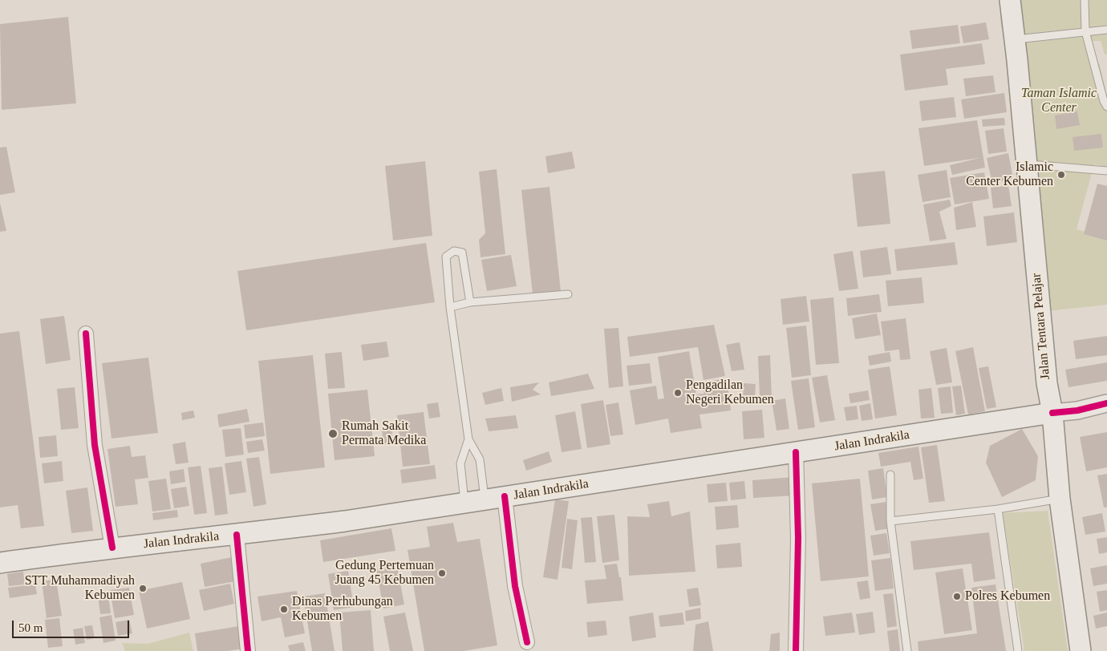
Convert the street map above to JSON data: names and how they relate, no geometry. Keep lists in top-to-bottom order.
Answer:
{
  "streets": {
    "main road": ["Jalan Tentara Pelajar", "Jalan Indrakila"]
  },
  "crossings": [
    ["Jalan Tentara Pelajar", "Jalan Indrakila"]
  ],
  "parks": ["Taman Islamic Center"],
  "places": [
    "Islamic Center Kebumen",
    "Pengadilan Negeri Kebumen",
    "Rumah Sakit Permata Medika",
    "Gedung Pertemuan Juang 45 Kebumen",
    "STT Muhammadiyah Kebumen",
    "Polres Kebumen",
    "Dinas Perhubungan Kebumen"
  ],
  "scale_bar": "50 m"
}
